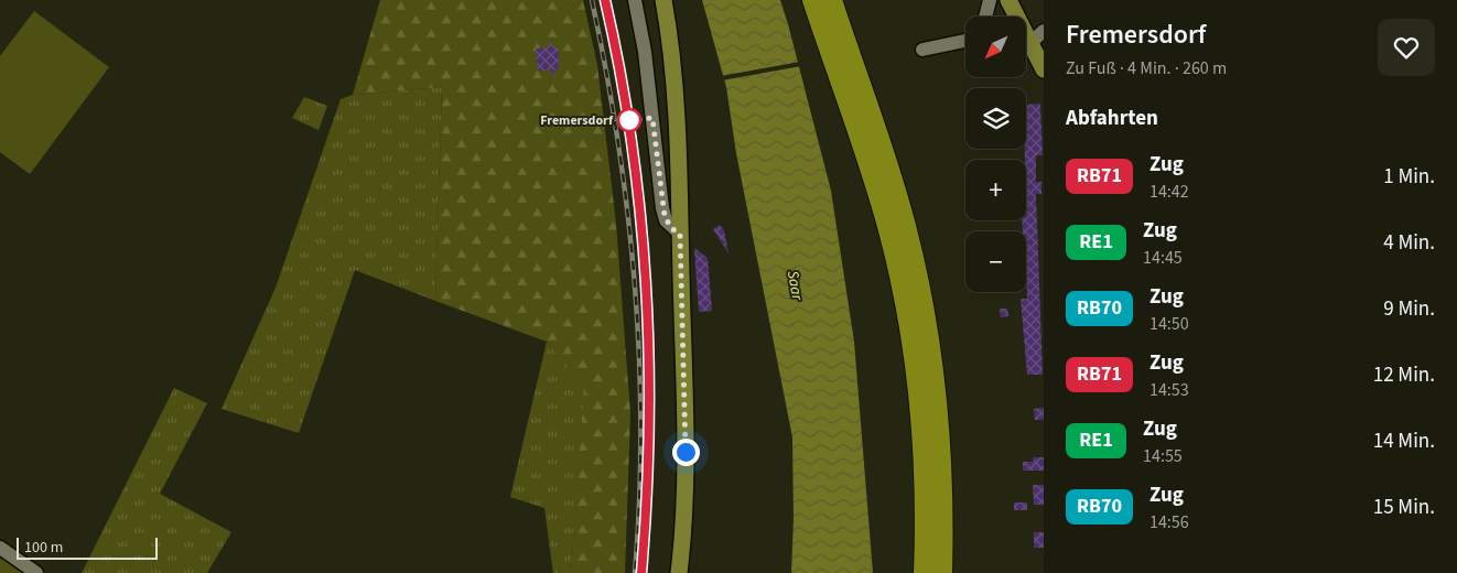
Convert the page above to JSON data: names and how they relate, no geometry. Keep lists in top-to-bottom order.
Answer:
{
  "water": ["Saar"],
  "places": ["Fremersdorf"],
  "scale_bar": "100 m",
  "north": "bottom left",
  "page": {
    "heading": [
      ["Fremersdorf", "Zu Fuß · 4 Min. · 260 m"],
      "Abfahrten"
    ],
    "map_buttons": ["+", "−"],
    "list": [
      {
        "mark": "RB71",
        "name": "Zug",
        "note": "14:42",
        "value": "1 Min."
      },
      {
        "mark": "RE1",
        "name": "Zug",
        "note": "14:45",
        "value": "4 Min."
      },
      {
        "mark": "RB70",
        "name": "Zug",
        "note": "14:50",
        "value": "9 Min."
      },
      {
        "mark": "RB71",
        "name": "Zug",
        "note": "14:53",
        "value": "12 Min."
      },
      {
        "mark": "RE1",
        "name": "Zug",
        "note": "14:55",
        "value": "14 Min."
      },
      {
        "mark": "RB70",
        "name": "Zug",
        "note": "14:56",
        "value": "15 Min."
      }
    ],
    "scale": "100 m"
  }
}
